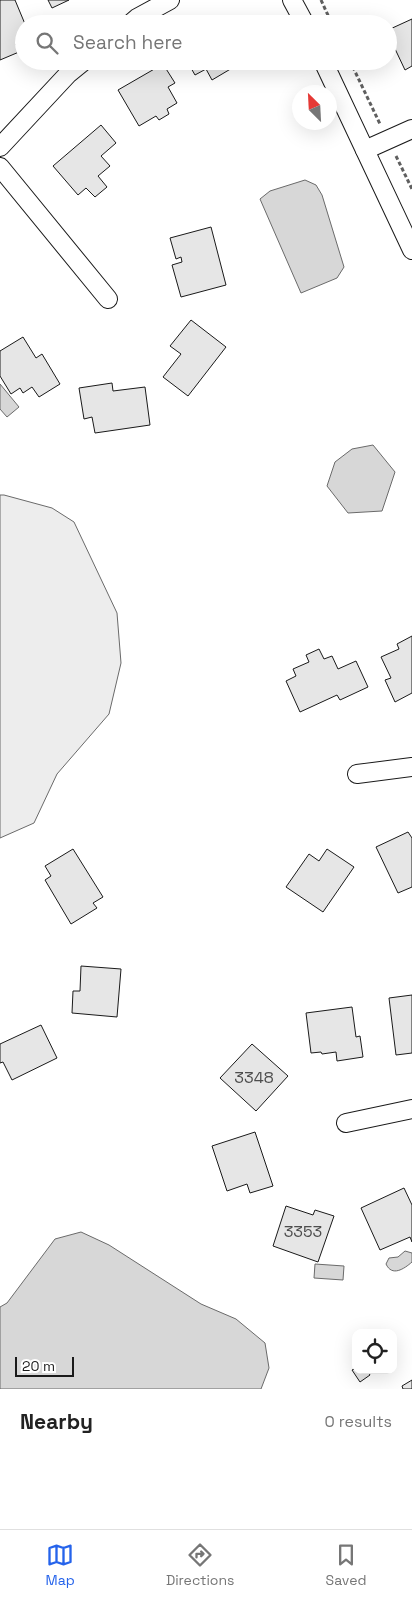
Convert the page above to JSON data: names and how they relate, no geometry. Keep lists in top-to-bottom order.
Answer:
{
  "house_numbers": ["3348", "3353"],
  "scale_bar": "20 m",
  "north": "top left",
  "page": {
    "search": "Search here",
    "scale": "20 m",
    "heading": ["Nearby", "0 results"],
    "nav": ["Map", "Directions", "Saved"]
  }
}
